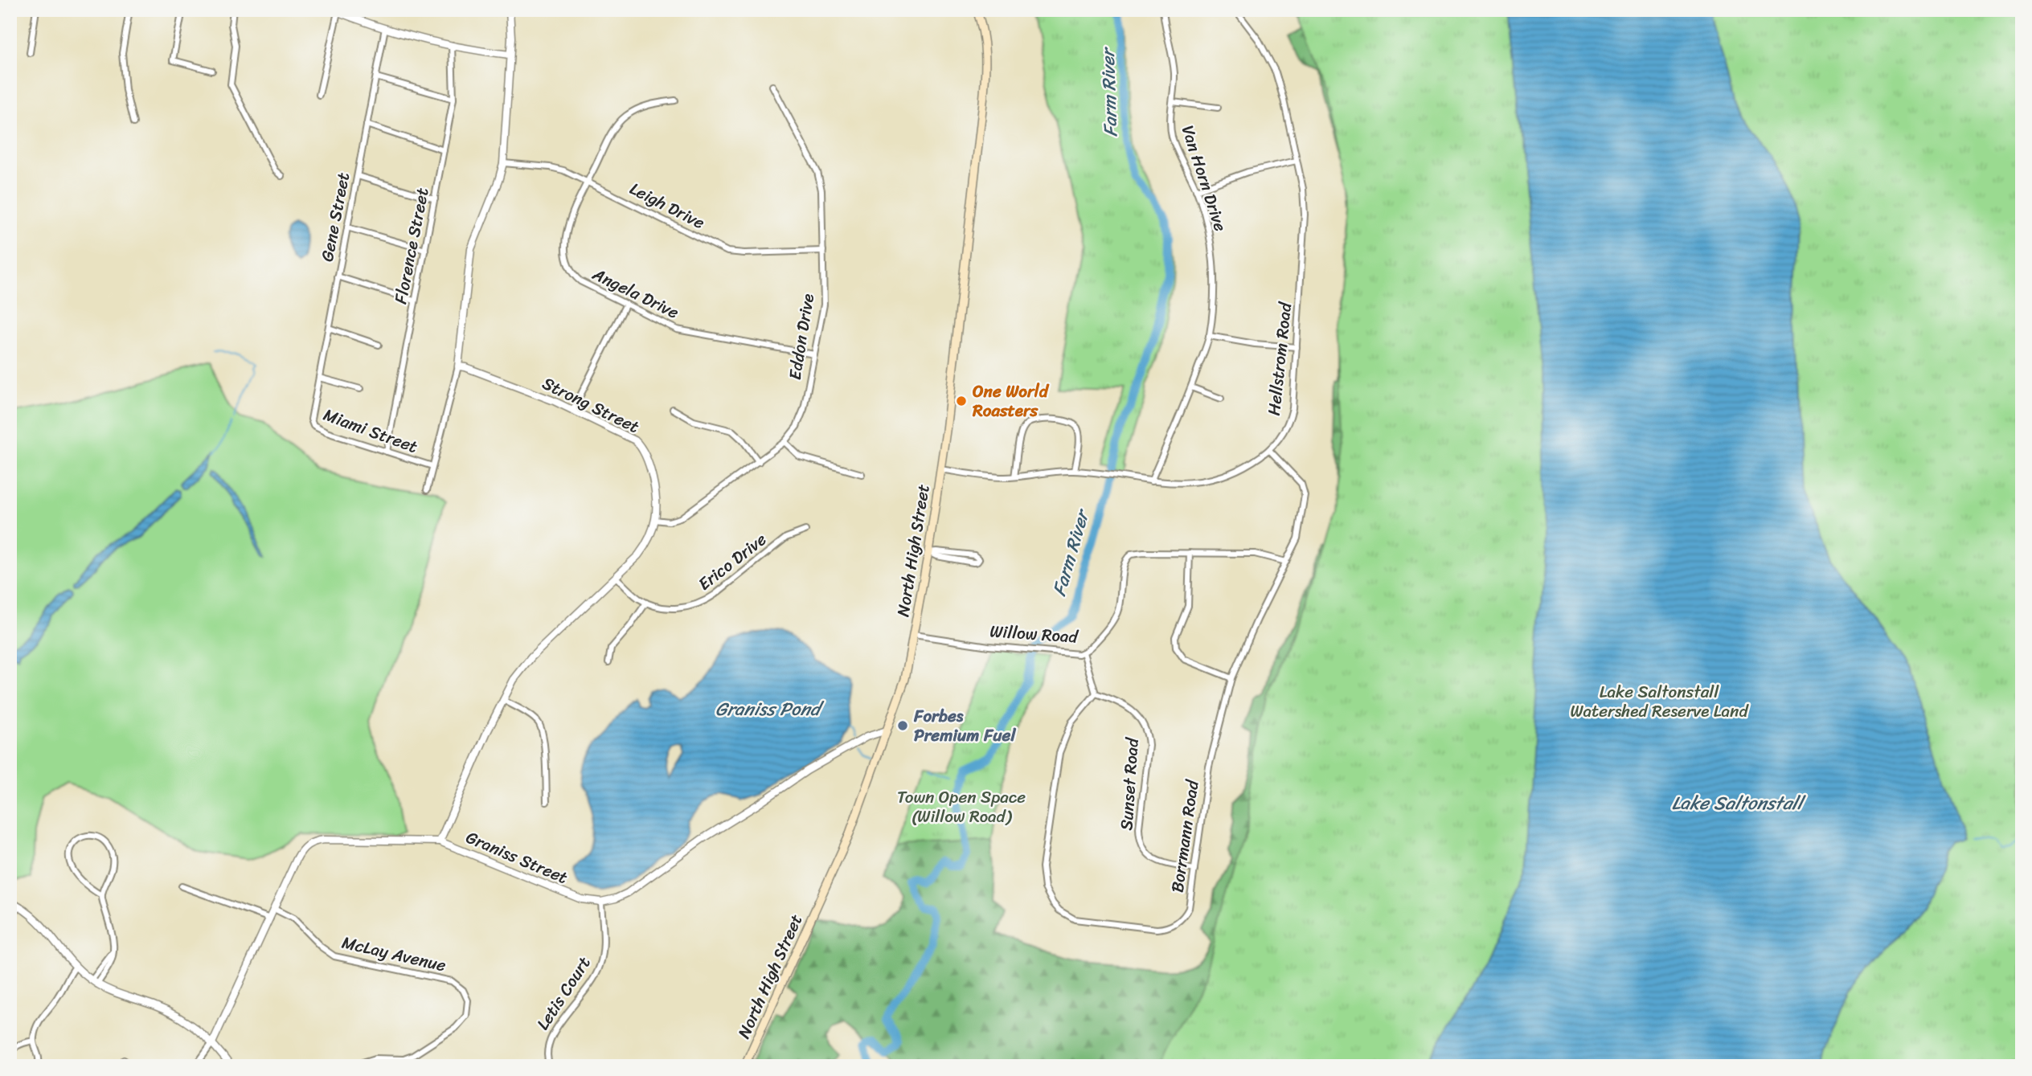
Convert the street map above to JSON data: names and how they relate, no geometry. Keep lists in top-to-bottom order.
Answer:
{
  "streets": {
    "main road": ["North High Street"],
    "street": [
      "Van Horn Drive",
      "Leigh Drive",
      "Gene Street",
      "Florence Street",
      "Angela Drive",
      "Eddon Drive",
      "Hellstrom Road",
      "Strong Street",
      "Miami Street",
      "Erico Drive",
      "Willow Road",
      "Sunset Road",
      "Borrmann Road",
      "Graniss Street",
      "McLay Avenue",
      "Letis Court"
    ]
  },
  "crossings": [
    ["Van Horn Drive", "Hellstrom Road"],
    ["Leigh Drive", "Angela Drive"],
    ["Leigh Drive", "Eddon Drive"],
    ["Gene Street", "Miami Street"],
    ["Florence Street", "Miami Street"],
    ["Angela Drive", "Eddon Drive"],
    ["Eddon Drive", "Strong Street"],
    ["Hellstrom Road", "North High Street"],
    ["Hellstrom Road", "Borrmann Road"],
    ["Strong Street", "Erico Drive"],
    ["Strong Street", "Graniss Street"],
    ["North High Street", "Willow Road"],
    ["Willow Road", "Borrmann Road"],
    ["Sunset Road", "Borrmann Road"],
    ["Graniss Street", "McLay Avenue"],
    ["Graniss Street", "Letis Court"]
  ],
  "water": ["Farm River", "Graniss Pond", "Lake Saltonstall"],
  "parks": ["Lake Saltonstall Watershed Reserve Land", "Town Open Space (Willow Road)"],
  "places": ["One World Roasters", "Forbes Premium Fuel"]
}
